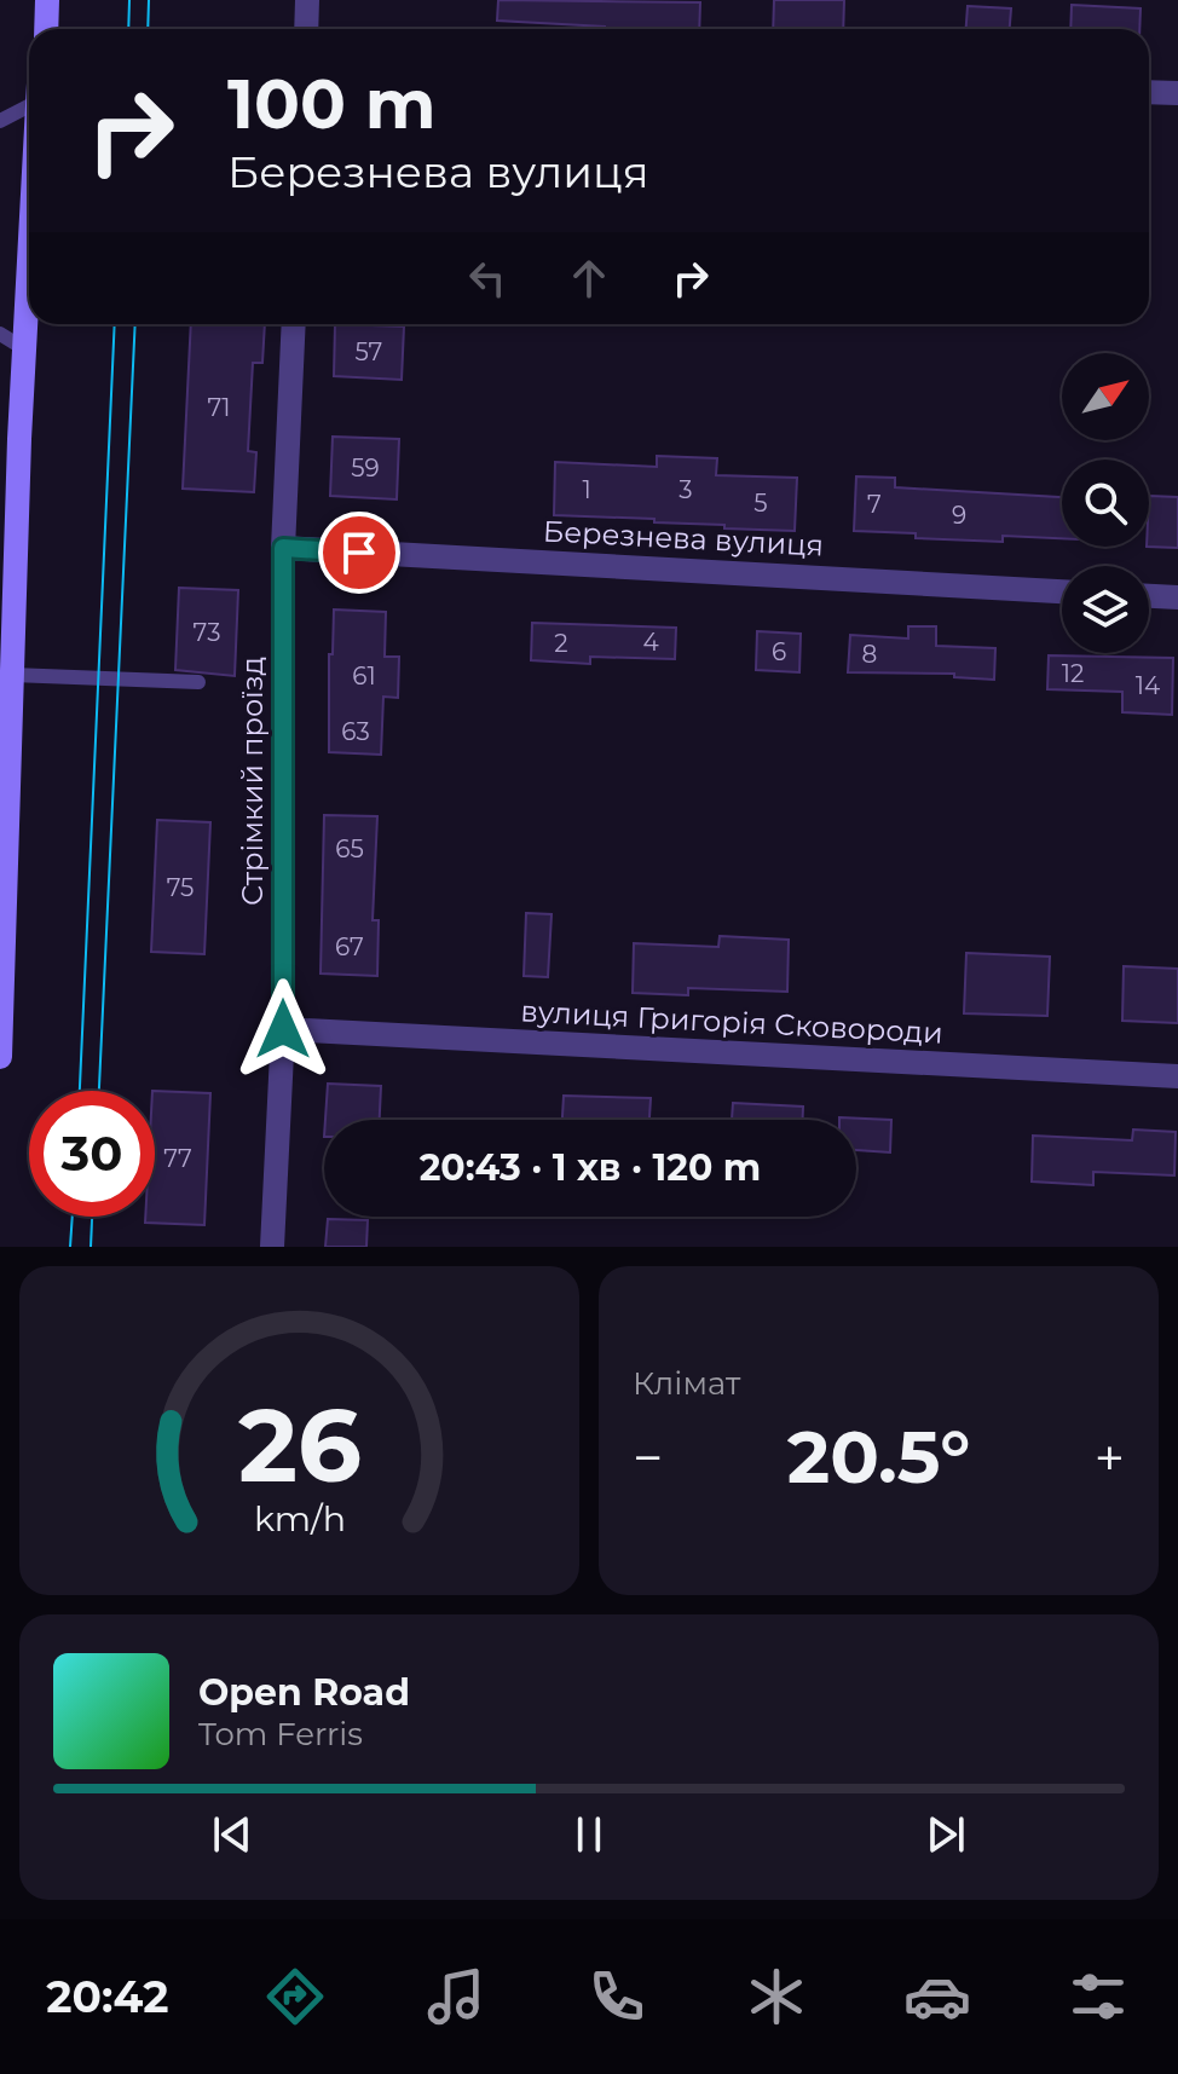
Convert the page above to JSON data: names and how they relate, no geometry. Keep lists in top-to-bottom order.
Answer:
{
  "streets": {
    "street": ["Березнева вулиця", "Стрімкий проїзд", "вулиця Григорія Сковороди"]
  },
  "crossings": [
    ["Березнева вулиця", "Стрімкий проїзд"],
    ["Стрімкий проїзд", "вулиця Григорія Сковороди"]
  ],
  "house_numbers": [
    "57",
    "71",
    "59",
    "1",
    "3",
    "5",
    "7",
    "9",
    "73",
    "4",
    "2",
    "6",
    "8",
    "12",
    "61",
    "14",
    "63",
    "65",
    "75",
    "67",
    "77"
  ],
  "north": "top right",
  "page": {
    "turn": ["100 m", "Березнева вулиця"],
    "limit": "30",
    "trip": "20:43 · 1 хв · 120 m",
    "tile": "Клімат",
    "heat": ["−", "20.5°", "+"],
    "song": ["Open Road", "Tom Ferris"],
    "tabs": "20:42",
    "gauge": ["26", "km/h"]
  }
}
